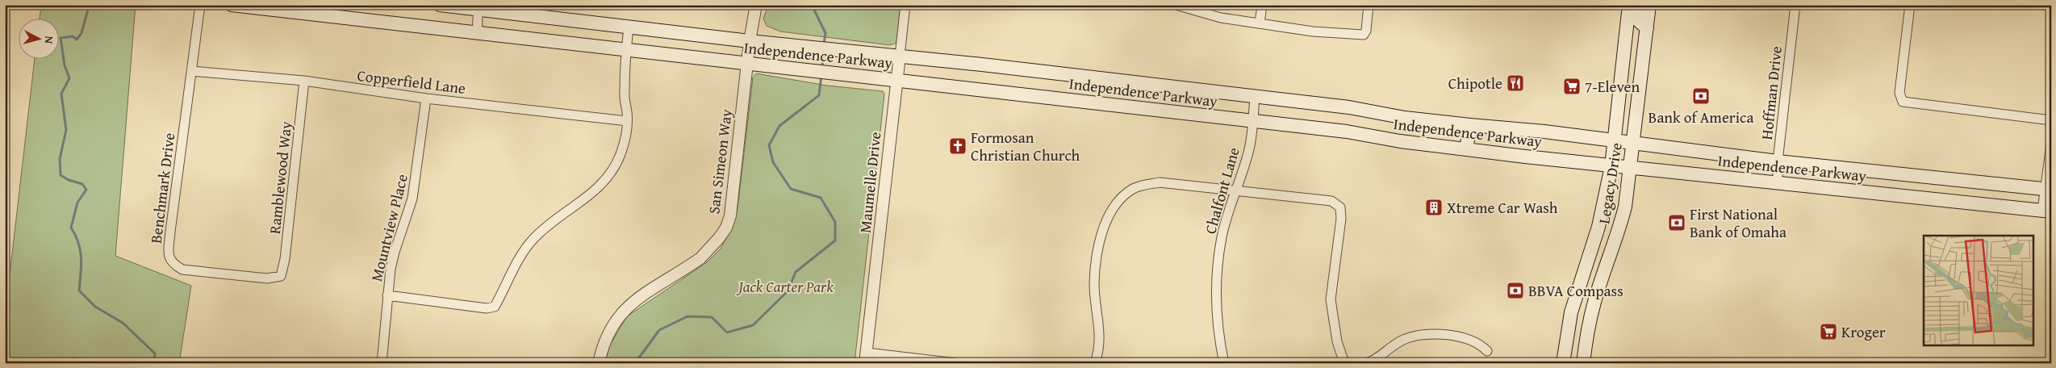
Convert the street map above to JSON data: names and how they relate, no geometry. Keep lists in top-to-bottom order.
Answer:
{
  "streets": {
    "main road": ["Independence Parkway", "Legacy Drive"],
    "street": [
      "Copperfield Lane",
      "Hoffman Drive",
      "San Simeon Way",
      "Ramblewood Way",
      "Maumelle Drive",
      "Benchmark Drive",
      "Chalfont Lane",
      "Mountview Place"
    ]
  },
  "crossings": [
    ["Independence Parkway", "Hoffman Drive"],
    ["Independence Parkway", "San Simeon Way"],
    ["Independence Parkway", "Maumelle Drive"],
    ["Independence Parkway", "Legacy Drive"],
    ["Independence Parkway", "Chalfont Lane"],
    ["Copperfield Lane", "Ramblewood Way"],
    ["Copperfield Lane", "Benchmark Drive"],
    ["Copperfield Lane", "Mountview Place"],
    ["Ramblewood Way", "Benchmark Drive"]
  ],
  "parks": ["Jack Carter Park"],
  "places": {
    "restaurant": ["Chipotle"],
    "supermarket": ["7-Eleven", "Kroger"],
    "bank": ["Bank of America", "First National Bank of Omaha", "BBVA Compass"],
    "church": ["Formosan Christian Church"],
    "building": ["Xtreme Car Wash"]
  },
  "north": "right"
}
